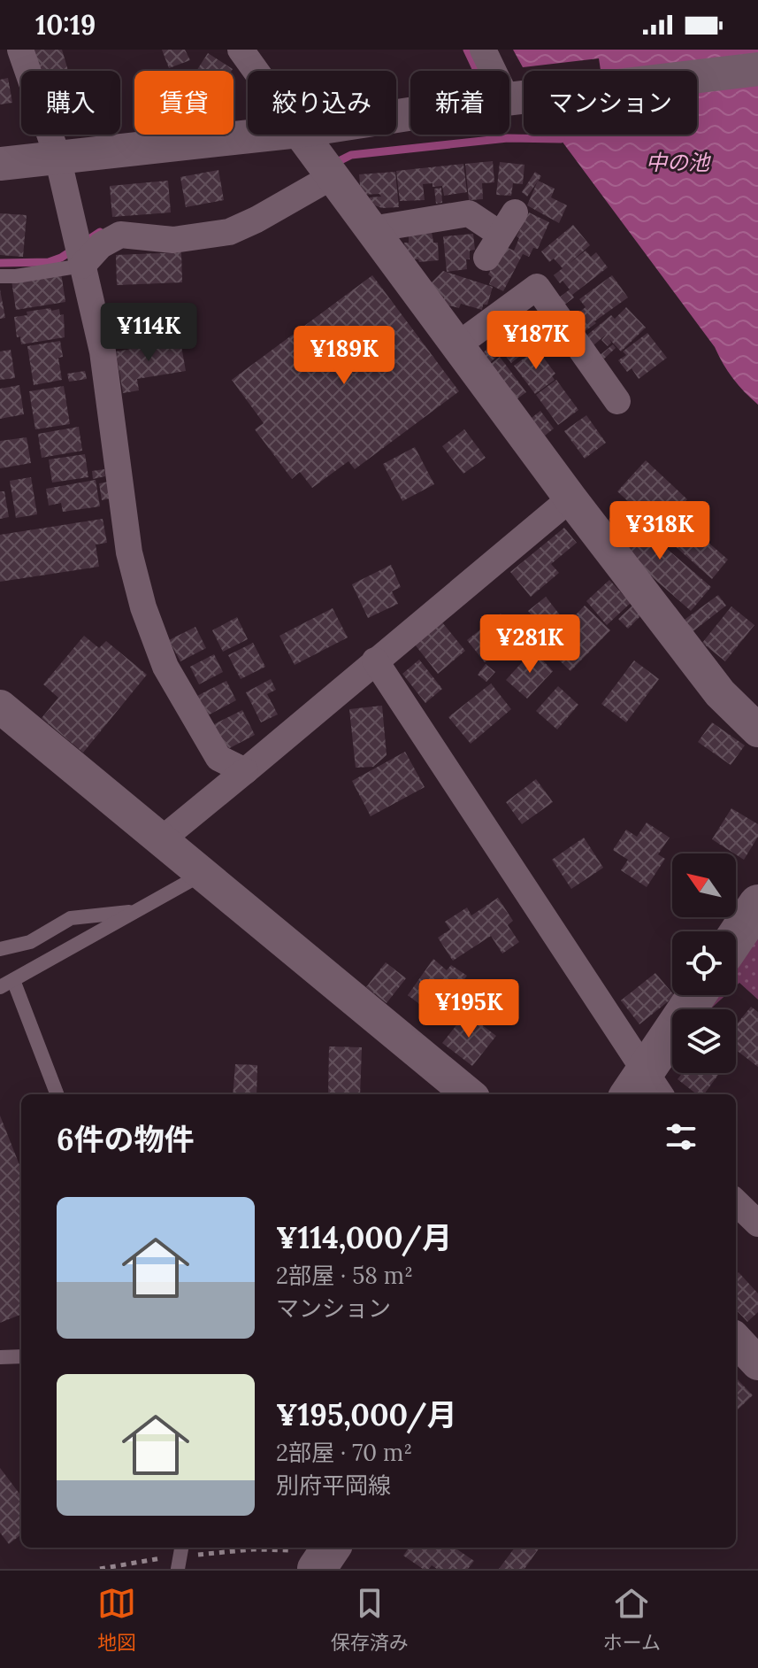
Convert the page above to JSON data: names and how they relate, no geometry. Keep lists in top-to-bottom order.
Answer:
{
  "water": ["中の池"],
  "north": "top left",
  "page": {
    "status": "10:19",
    "chip": [
      "購入",
      "賃貸",
      "絞り込み",
      "新着",
      "マンション"
    ],
    "price": [
      "¥114K",
      "¥187K",
      "¥189K",
      "¥318K",
      "¥281K",
      "¥195K"
    ],
    "heading": "6件の物件",
    "list": [
      {
        "name": "¥114,000/月",
        "note": "2部屋 · 58 m² · マンション"
      },
      {
        "name": "¥195,000/月",
        "note": "2部屋 · 70 m² · 別府平岡線"
      }
    ],
    "tabs": ["地図", "保存済み", "ホーム"]
  }
}
